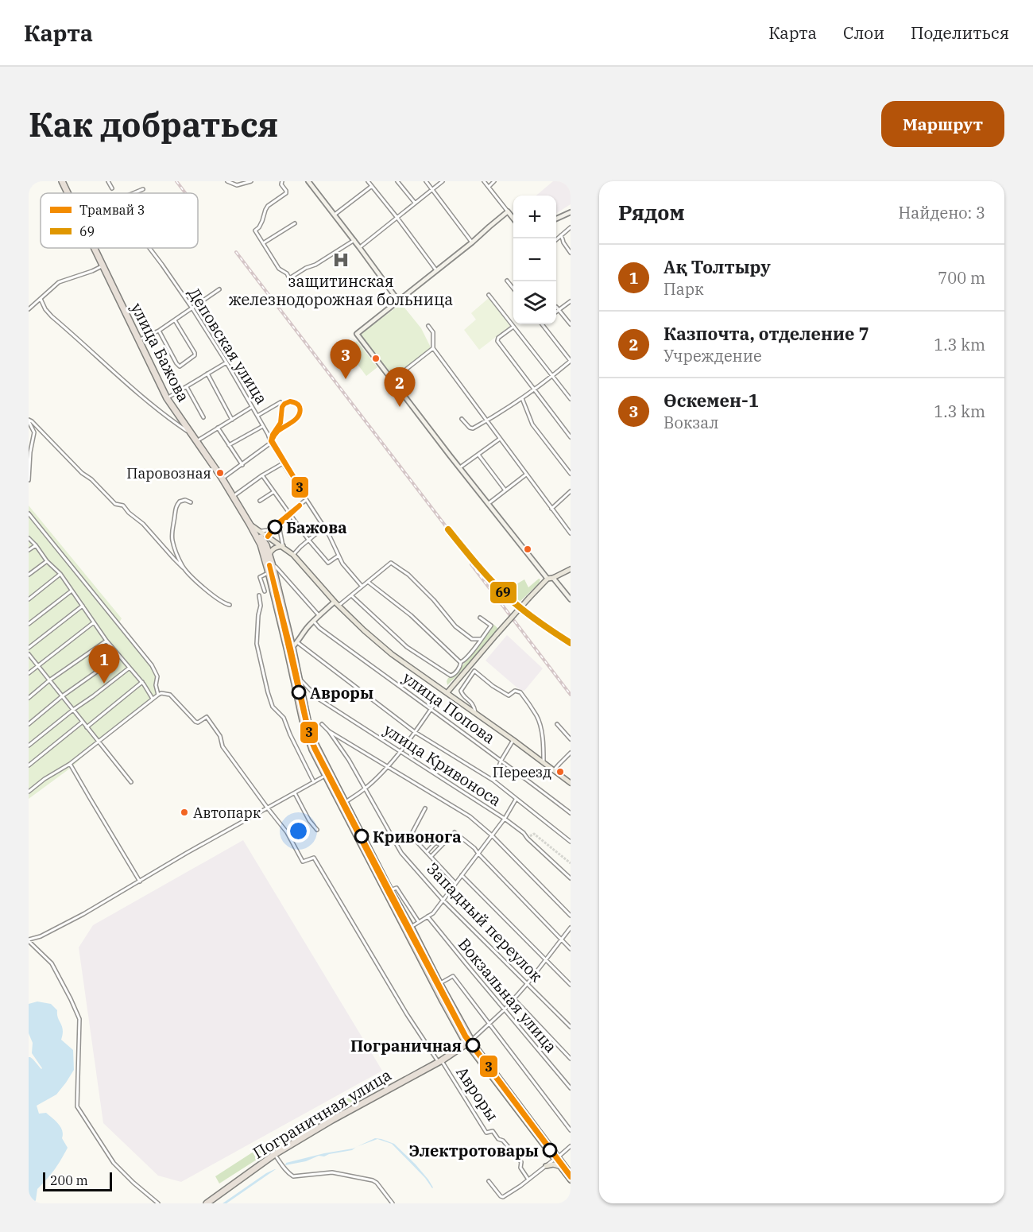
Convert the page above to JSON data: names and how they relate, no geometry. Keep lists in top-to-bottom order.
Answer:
{
  "streets": {
    "highway": ["улица Бажова", "Пограничная улица"],
    "street": [
      "Деповская улица",
      "улица Попова",
      "улица Кривоноса",
      "Западный переулок",
      "Вокзальная улица",
      "Авроры"
    ]
  },
  "crossings": [
    ["Западный переулок", "Пограничная улица"],
    ["Вокзальная улица", "Пограничная улица"],
    ["Авроры", "Пограничная улица"]
  ],
  "places": {
    "hospital": ["защитинская железнодорожная больница"],
    "other": [
      "Паровозная",
      "Бажова",
      "Авроры",
      "Переезд",
      "Автопарк",
      "Кривонога",
      "Пограничная",
      "Электротовары"
    ]
  },
  "lines": ["tram line 3", "transit line 69"],
  "legend": ["Трамвай 3", "69"],
  "scale_bar": "200 m",
  "page": {
    "header": "Карта",
    "nav": ["Карта", "Слои", "Поделиться"],
    "buttons": "Маршрут",
    "title": "Как добраться",
    "heading": ["Рядом", "Найдено: 3"],
    "map_buttons": ["+", "−"],
    "list": [
      {
        "mark": "1",
        "name": "Ақ Толтыру",
        "note": "Парк",
        "value": "700 m"
      },
      {
        "mark": "2",
        "name": "Казпочта, отделение 7",
        "note": "Учреждение",
        "value": "1.3 km"
      },
      {
        "mark": "3",
        "name": "Өскемен-1",
        "note": "Вокзал",
        "value": "1.3 km"
      }
    ],
    "pins": ["3", "2", "1"],
    "scale": "200 m"
  }
}
